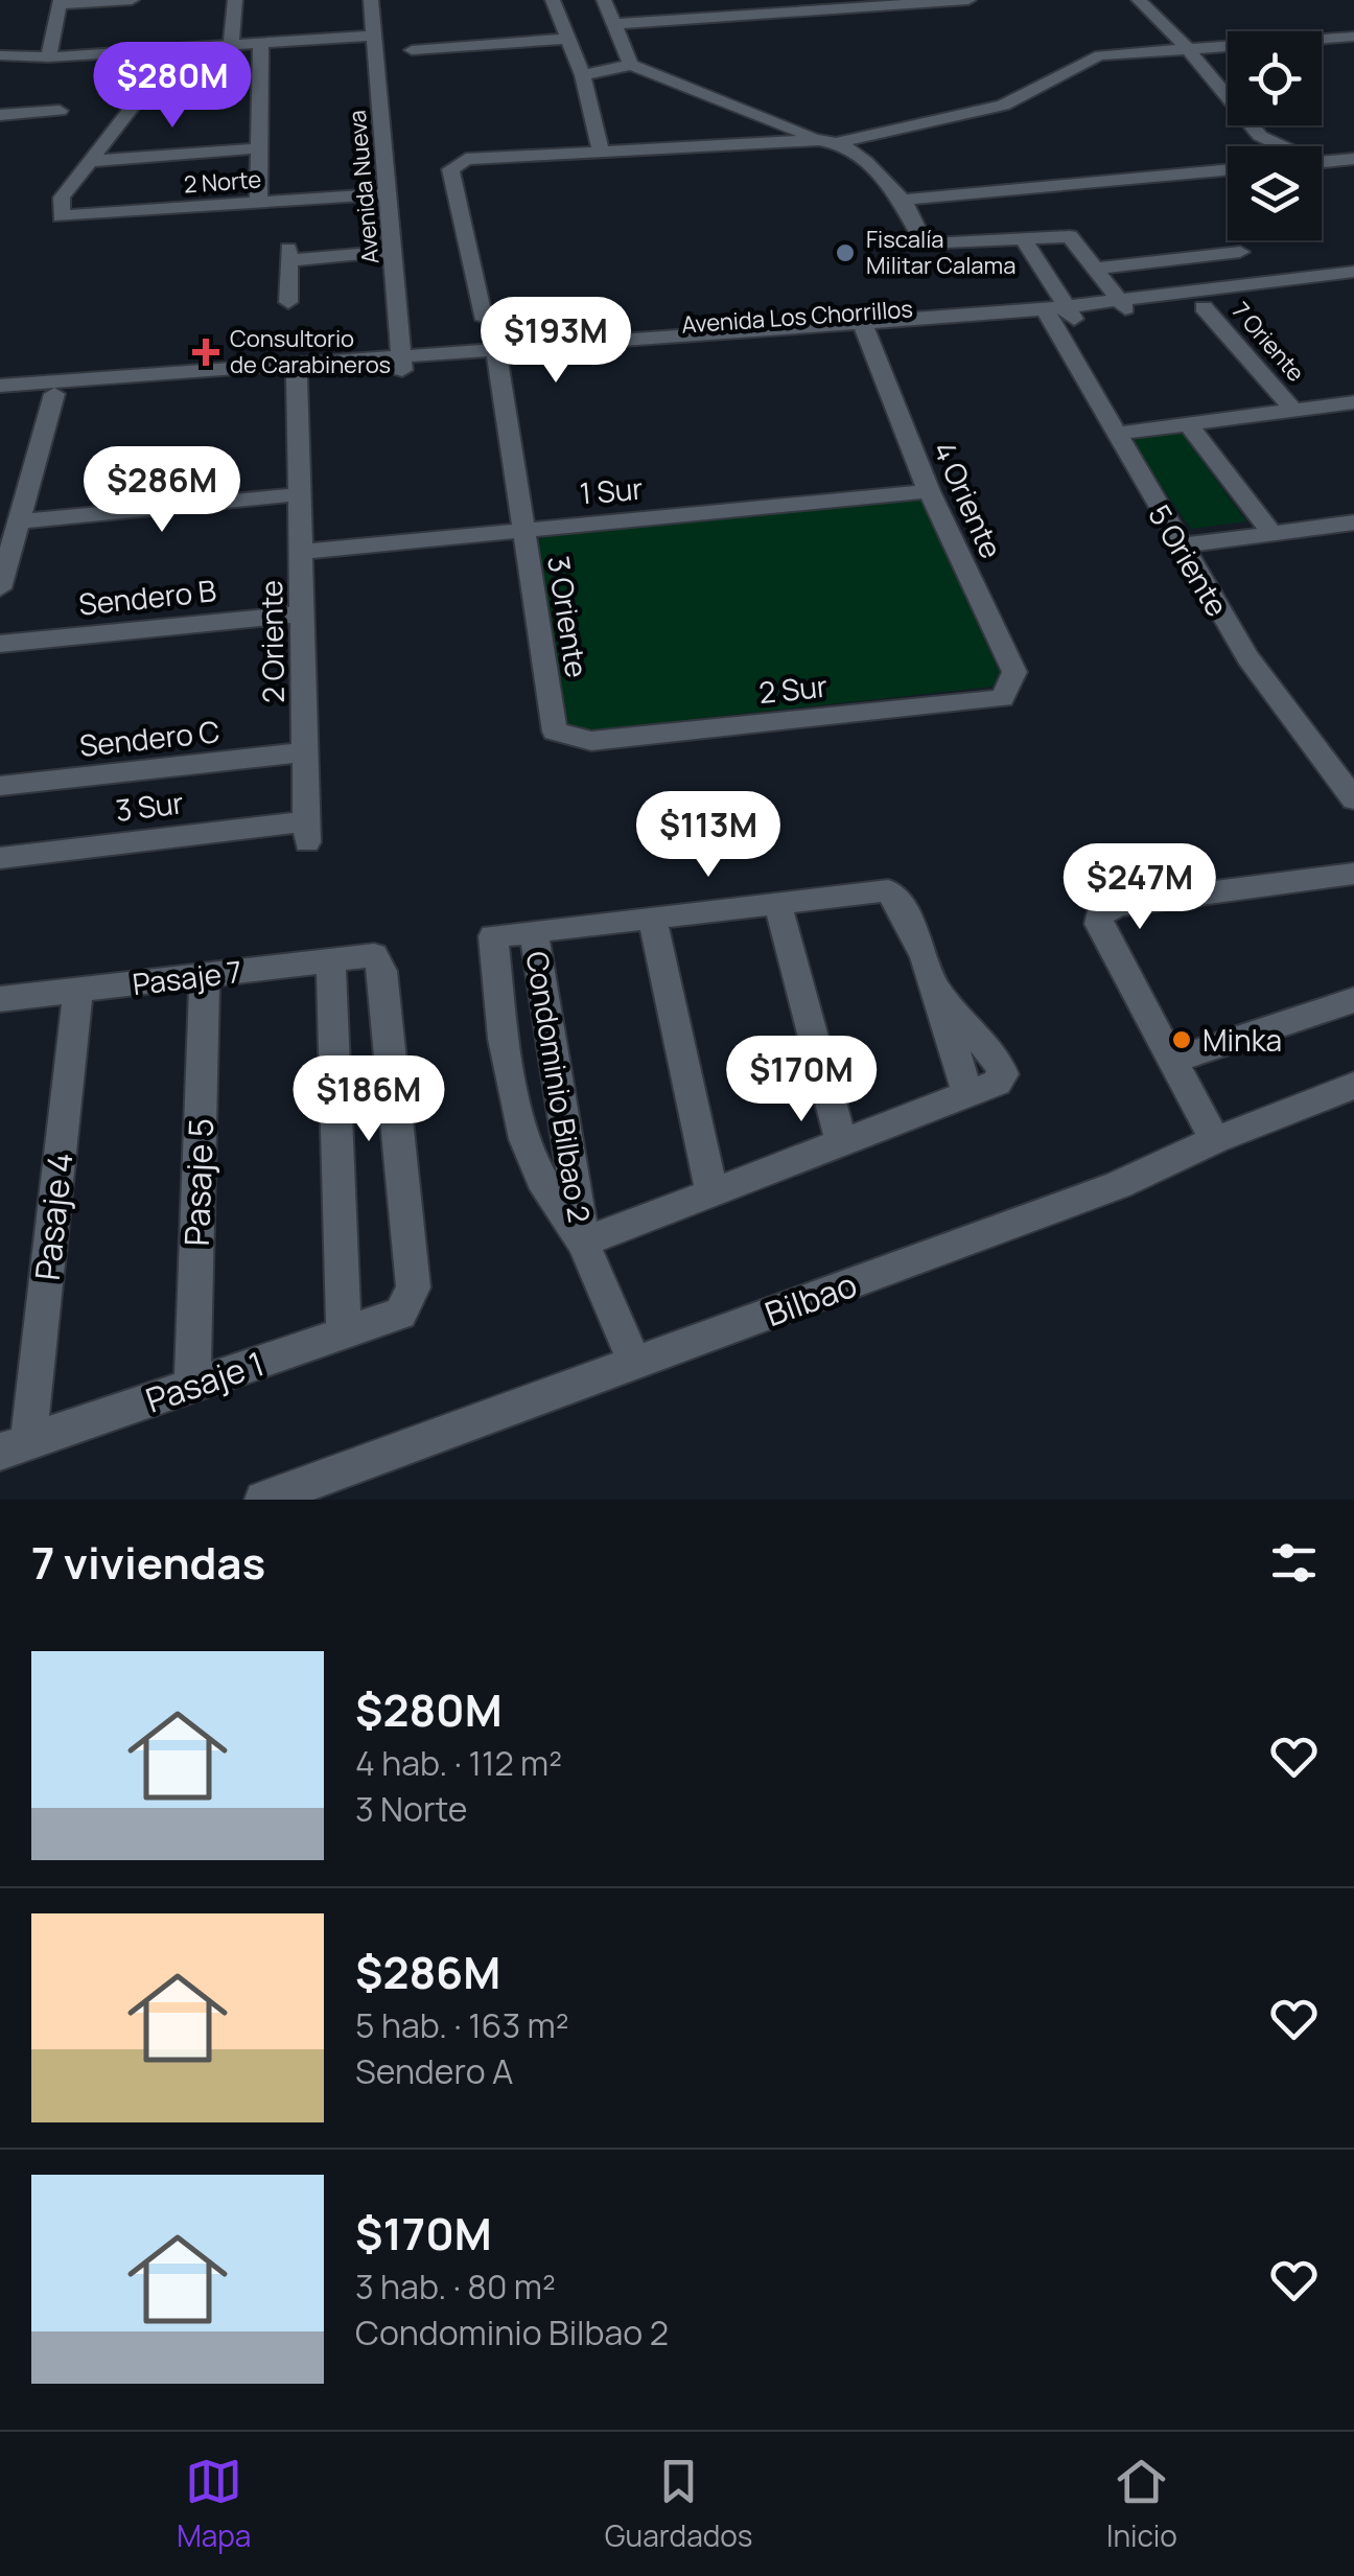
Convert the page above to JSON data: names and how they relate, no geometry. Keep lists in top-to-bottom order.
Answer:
{
  "streets": {
    "street": [
      "2 Norte",
      "Avenida Nueva",
      "Avenida Los Chorrillos",
      "7 Oriente",
      "1 Sur",
      "4 Oriente",
      "5 Oriente",
      "Sendero B",
      "3 Oriente",
      "2 Oriente",
      "2 Sur",
      "Sendero C",
      "3 Sur",
      "Pasaje 7",
      "Condominio Bilbao 2",
      "Pasaje 5",
      "Pasaje 4",
      "Bilbao",
      "Pasaje 1"
    ]
  },
  "crossings": [
    ["2 Norte", "Avenida Nueva"],
    ["Avenida Nueva", "Avenida Los Chorrillos"],
    ["Avenida Los Chorrillos", "7 Oriente"],
    ["Avenida Los Chorrillos", "4 Oriente"],
    ["Avenida Los Chorrillos", "5 Oriente"],
    ["Avenida Los Chorrillos", "3 Oriente"],
    ["Avenida Los Chorrillos", "2 Oriente"],
    ["1 Sur", "4 Oriente"],
    ["1 Sur", "3 Oriente"],
    ["1 Sur", "2 Oriente"],
    ["4 Oriente", "2 Sur"],
    ["Sendero B", "2 Oriente"],
    ["3 Oriente", "2 Sur"],
    ["2 Oriente", "Sendero C"],
    ["2 Oriente", "3 Sur"],
    ["Pasaje 7", "Pasaje 5"],
    ["Pasaje 7", "Pasaje 4"],
    ["Pasaje 7", "Pasaje 1"],
    ["Condominio Bilbao 2", "Bilbao"],
    ["Pasaje 5", "Pasaje 1"],
    ["Pasaje 4", "Pasaje 1"]
  ],
  "places": {
    "other": ["Fiscalía Militar Calama", "Minka"],
    "health": ["Consultorio de Carabineros"]
  },
  "page": {
    "price": [
      "$280M",
      "$193M",
      "$286M",
      "$113M",
      "$247M",
      "$170M",
      "$186M"
    ],
    "heading": "7 viviendas",
    "list": [
      {
        "name": "$280M",
        "note": "4 hab. · 112 m² · 3 Norte"
      },
      {
        "name": "$286M",
        "note": "5 hab. · 163 m² · Sendero A"
      },
      {
        "name": "$170M",
        "note": "3 hab. · 80 m² · Condominio Bilbao 2"
      }
    ],
    "tabs": ["Mapa", "Guardados", "Inicio"]
  }
}
